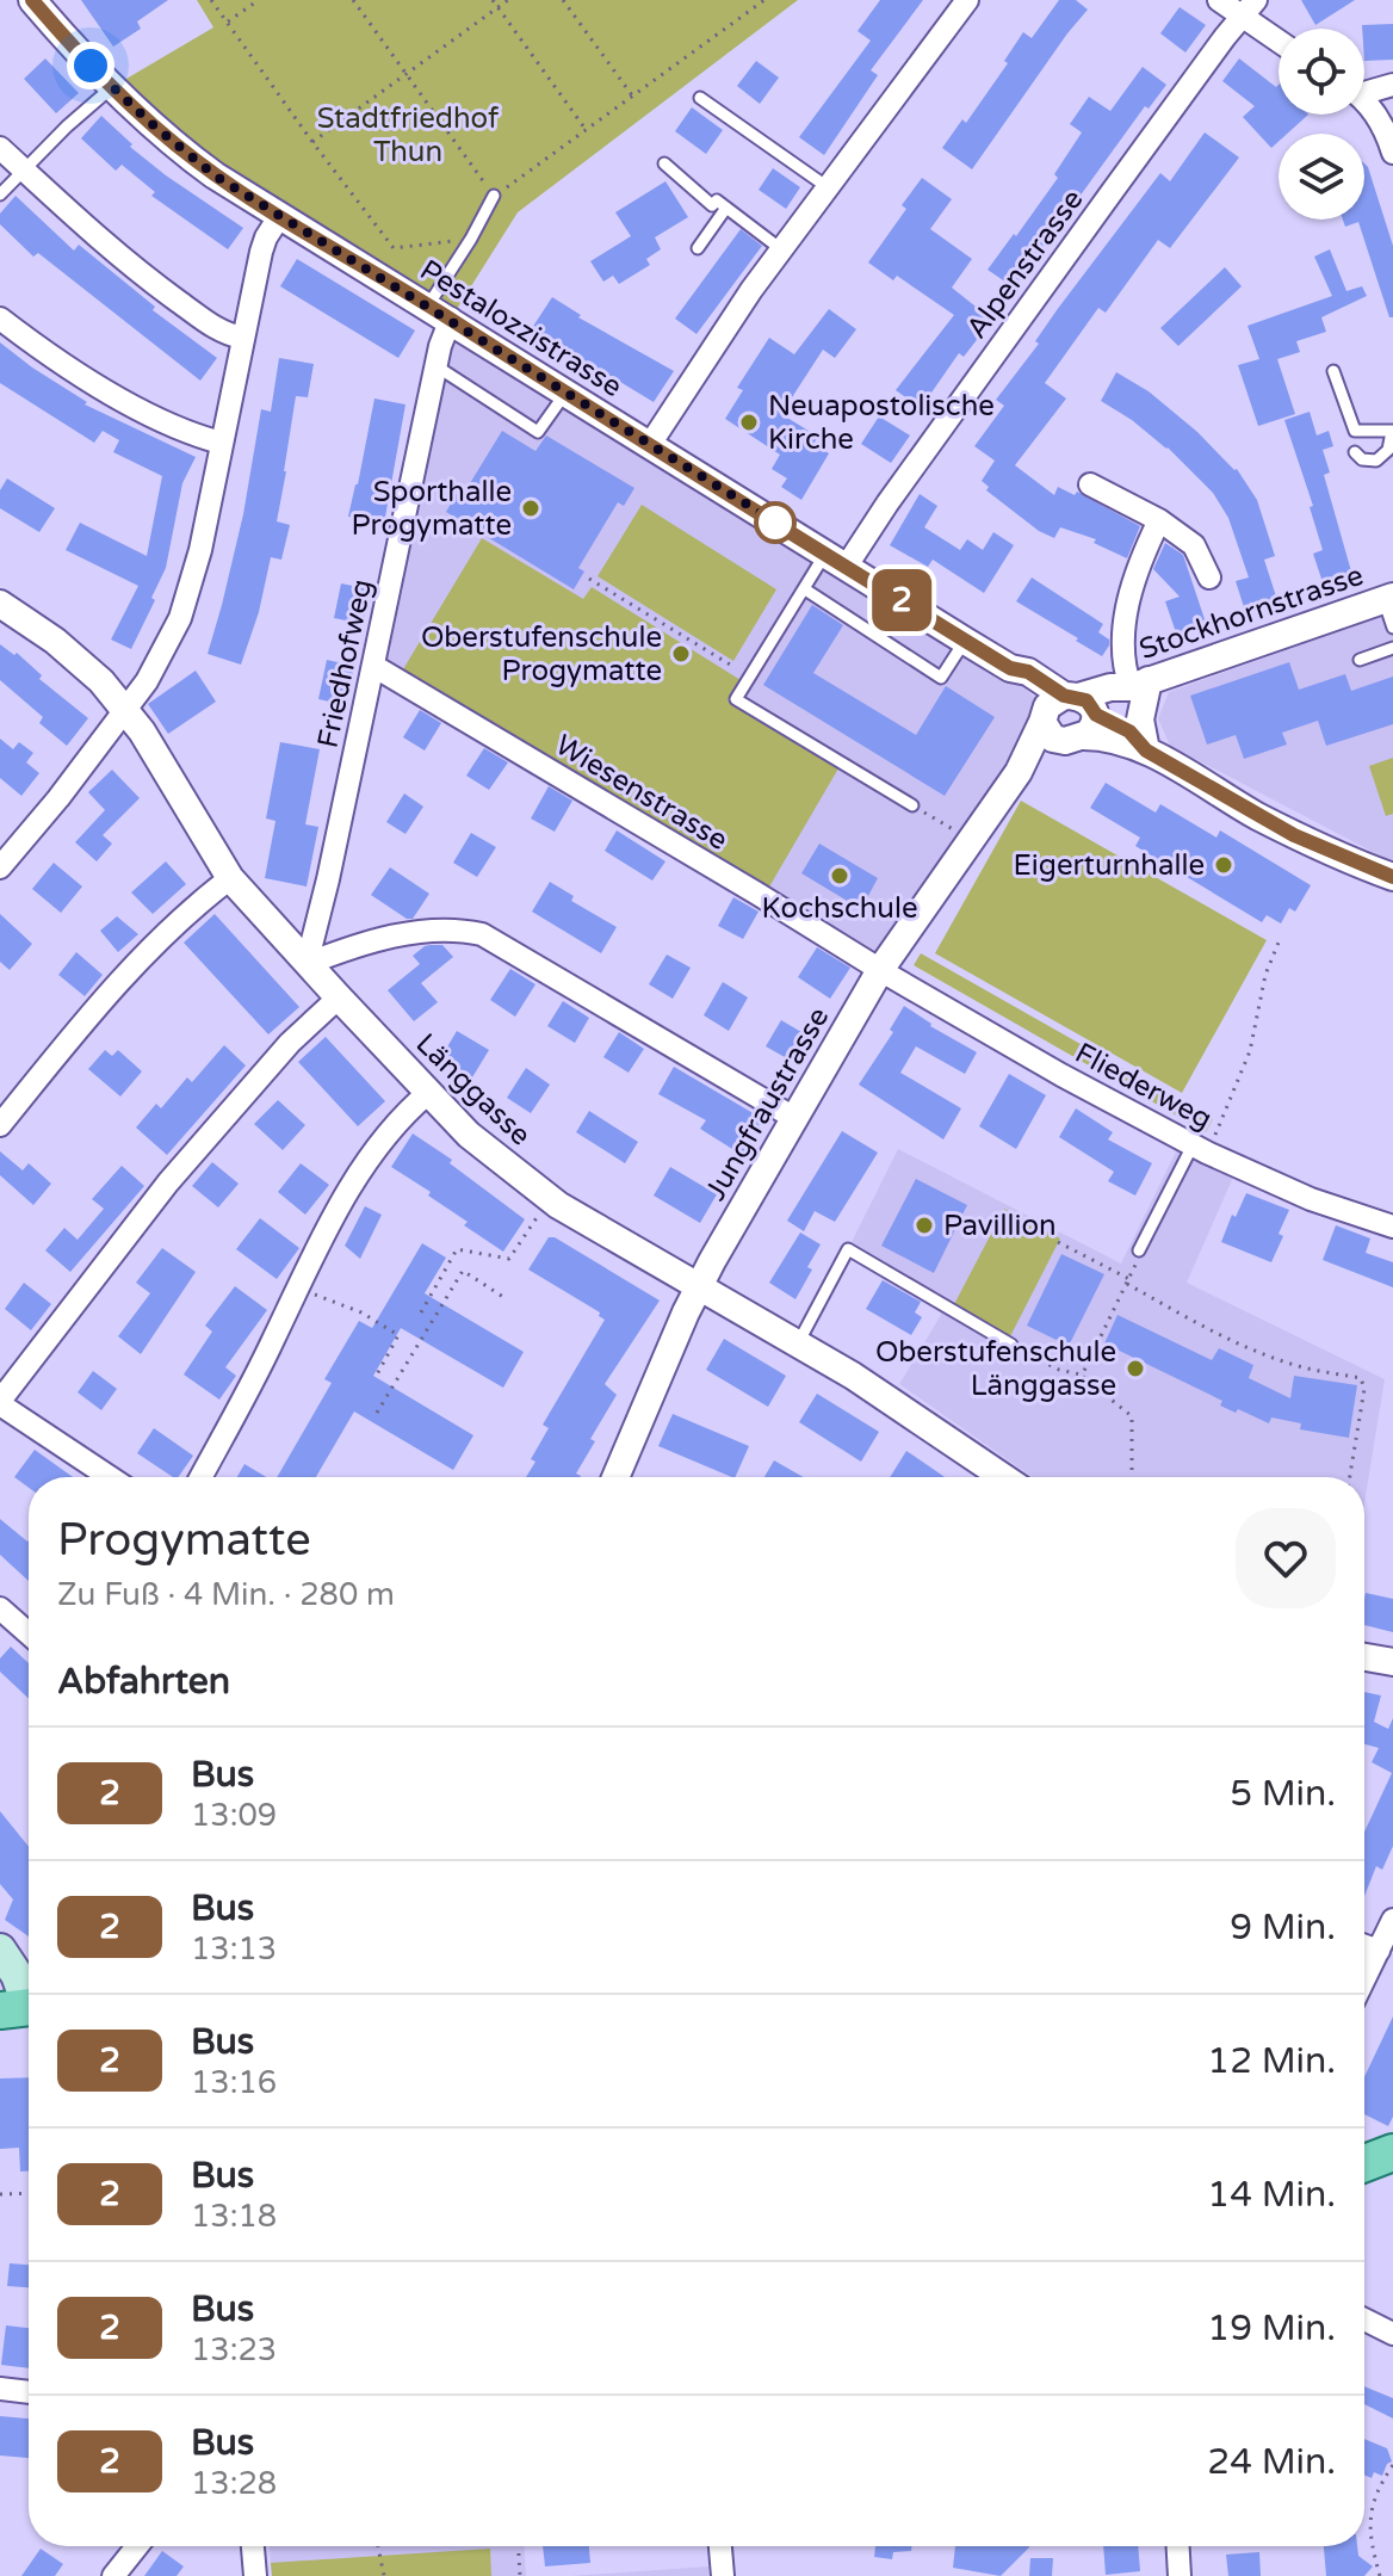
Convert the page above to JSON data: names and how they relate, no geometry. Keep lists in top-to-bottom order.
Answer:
{
  "streets": {
    "street": [
      "Alpenstrasse",
      "Pestalozzistrasse",
      "Stockhornstrasse",
      "Friedhofweg",
      "Wiesenstrasse",
      "Fliederweg",
      "Länggasse",
      "Jungfraustrasse"
    ]
  },
  "crossings": [
    ["Alpenstrasse", "Pestalozzistrasse"],
    ["Pestalozzistrasse", "Stockhornstrasse"],
    ["Pestalozzistrasse", "Friedhofweg"],
    ["Pestalozzistrasse", "Jungfraustrasse"],
    ["Stockhornstrasse", "Jungfraustrasse"],
    ["Friedhofweg", "Wiesenstrasse"],
    ["Friedhofweg", "Länggasse"],
    ["Wiesenstrasse", "Fliederweg"],
    ["Wiesenstrasse", "Jungfraustrasse"],
    ["Fliederweg", "Jungfraustrasse"],
    ["Länggasse", "Jungfraustrasse"]
  ],
  "parks": ["Stadtfriedhof Thun"],
  "places": [
    "Neuapostolische Kirche",
    "Sporthalle Progymatte",
    "Oberstufenschule Progymatte",
    "Eigerturnhalle",
    "Kochschule",
    "Pavillion",
    "Oberstufenschule Länggasse"
  ],
  "lines": ["bus line 2"],
  "page": {
    "on_map": "2",
    "heading": [
      ["Progymatte", "Zu Fuß · 4 Min. · 280 m"],
      "Abfahrten"
    ],
    "list": [
      {
        "mark": "2",
        "name": "Bus",
        "note": "13:09",
        "value": "5 Min."
      },
      {
        "mark": "2",
        "name": "Bus",
        "note": "13:13",
        "value": "9 Min."
      },
      {
        "mark": "2",
        "name": "Bus",
        "note": "13:16",
        "value": "12 Min."
      },
      {
        "mark": "2",
        "name": "Bus",
        "note": "13:18",
        "value": "14 Min."
      },
      {
        "mark": "2",
        "name": "Bus",
        "note": "13:23",
        "value": "19 Min."
      },
      {
        "mark": "2",
        "name": "Bus",
        "note": "13:28",
        "value": "24 Min."
      }
    ]
  }
}
